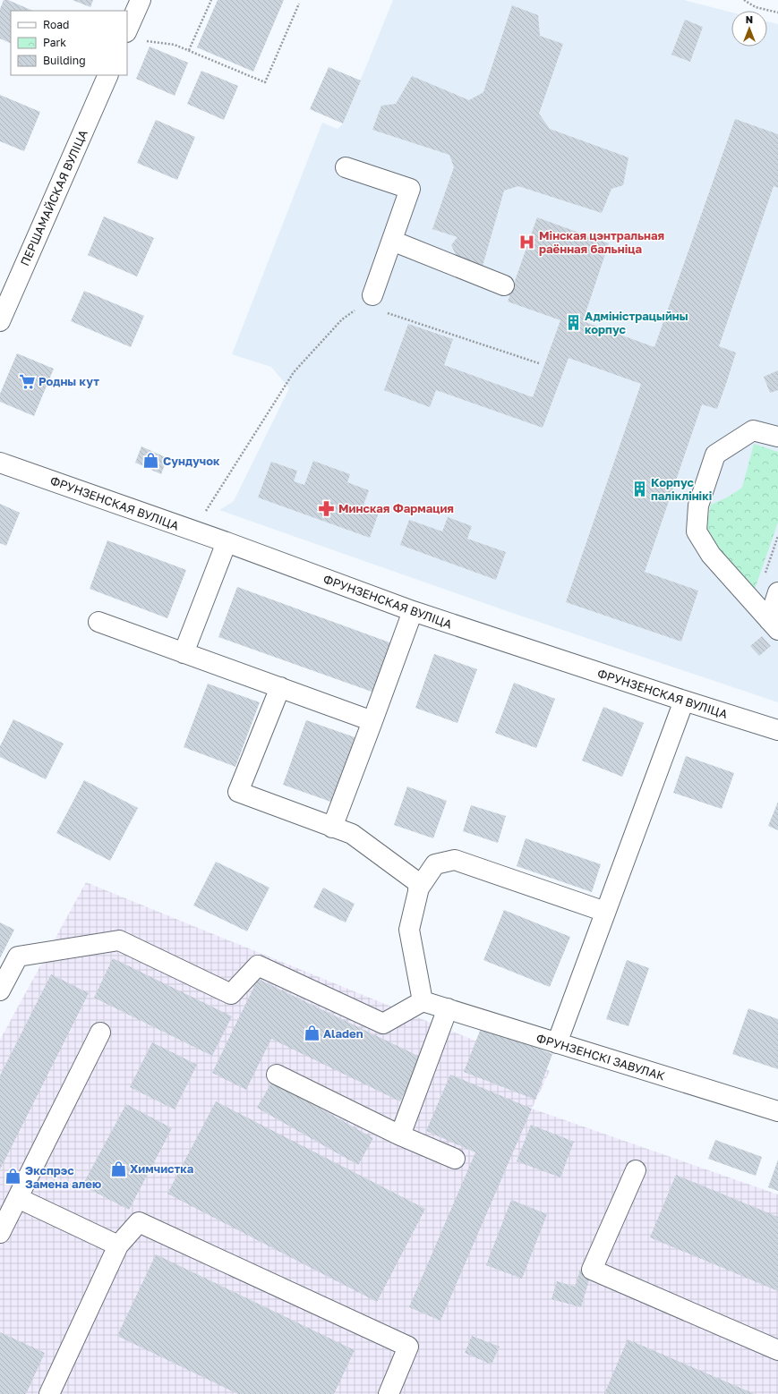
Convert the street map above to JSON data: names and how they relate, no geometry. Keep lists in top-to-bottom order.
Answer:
{
  "streets": {
    "street": ["ПЕРШАМАЙСКАЯ ВУЛІЦА", "ФРУНЗЕНСКАЯ ВУЛІЦА", "ФРУНЗЕНСКІ ЗАВУЛАК"]
  },
  "places": {
    "hospital": ["Мінская цэнтральная раённая бальніца"],
    "building": ["Адміністрацыйны корпус", "Корпус паліклінікі"],
    "supermarket": ["Родны кут"],
    "shop": [
      "Сундучок",
      "Aladen",
      "Химчистка",
      "Экспрэс Замена алею"
    ],
    "pharmacy": ["Минская Фармация"]
  },
  "legend": ["Road", "Park", "Building"],
  "north": "top"
}
